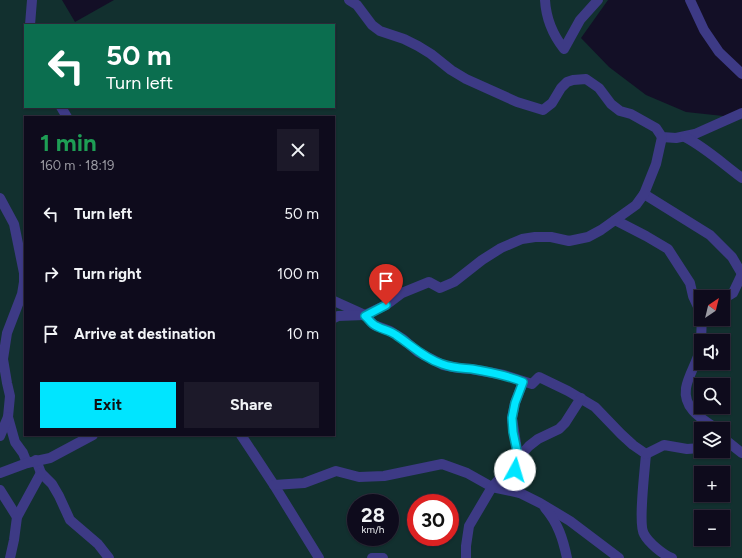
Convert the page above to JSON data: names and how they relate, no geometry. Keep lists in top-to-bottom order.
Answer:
{
  "north": "top right",
  "page": {
    "turn": ["50 m", "Turn left"],
    "heading": ["1 min", "160 m · 18:19"],
    "list": [
      {
        "name": "Turn left",
        "value": "50 m"
      },
      {
        "name": "Turn right",
        "value": "100 m"
      },
      {
        "name": "Arrive at destination",
        "value": "10 m"
      }
    ],
    "map_buttons": ["+", "−"],
    "buttons": ["Exit", "Share"],
    "speed": "28 km/h",
    "limit": "30"
  }
}
